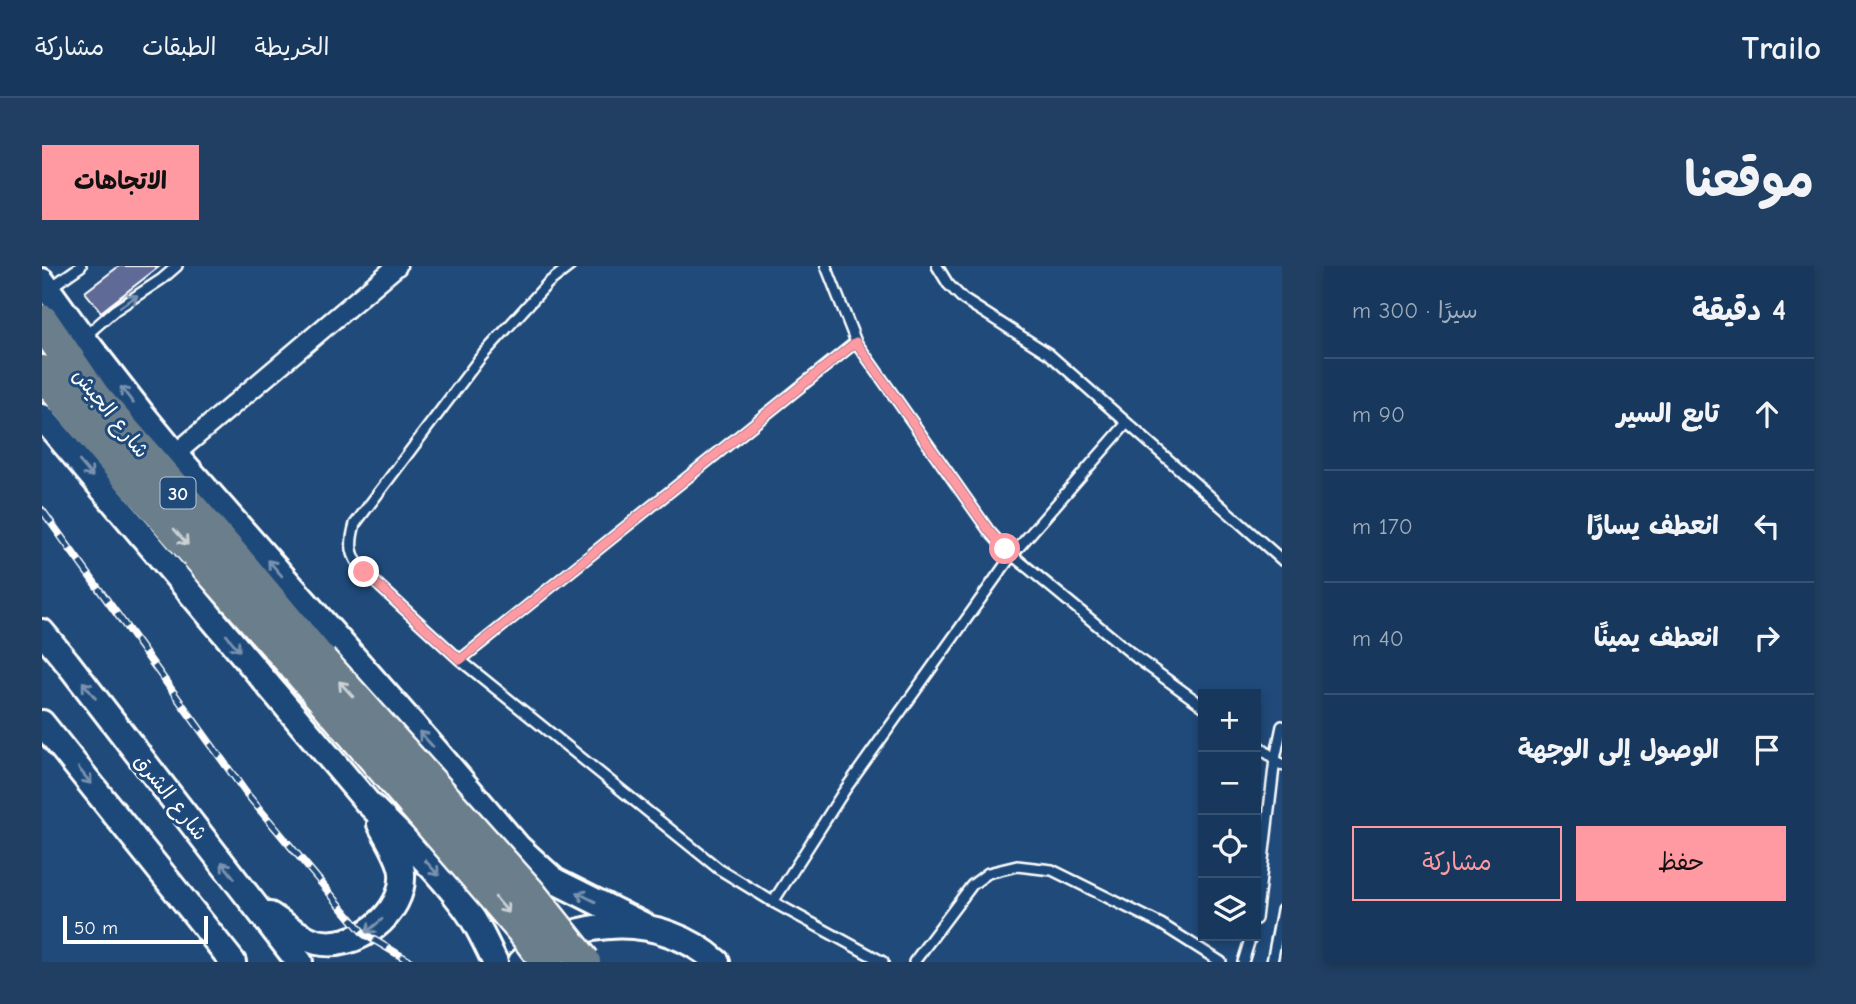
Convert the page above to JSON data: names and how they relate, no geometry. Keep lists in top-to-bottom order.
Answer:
{
  "streets": {
    "highway": ["شارع الجيش", "30"],
    "main road": ["شارع الشرق"]
  },
  "crossings": [
    ["شارع الجيش", "30"]
  ],
  "scale_bar": "50 m",
  "page": {
    "header": "Trailo",
    "nav": ["الخريطة", "الطبقات", "مشاركة"],
    "title": "موقعنا",
    "buttons": [
      "الاتجاهات",
      ["حفظ", "مشاركة"]
    ],
    "heading": ["4 دقيقة", "سيرًا · 300 m"],
    "list": [
      ["تابع السير", "90 m"],
      ["انعطف يسارًا", "170 m"],
      ["انعطف يمينًا", "40 m"],
      "الوصول إلى الوجهة"
    ],
    "map_buttons": ["+", "−"],
    "scale": "50 m"
  }
}
